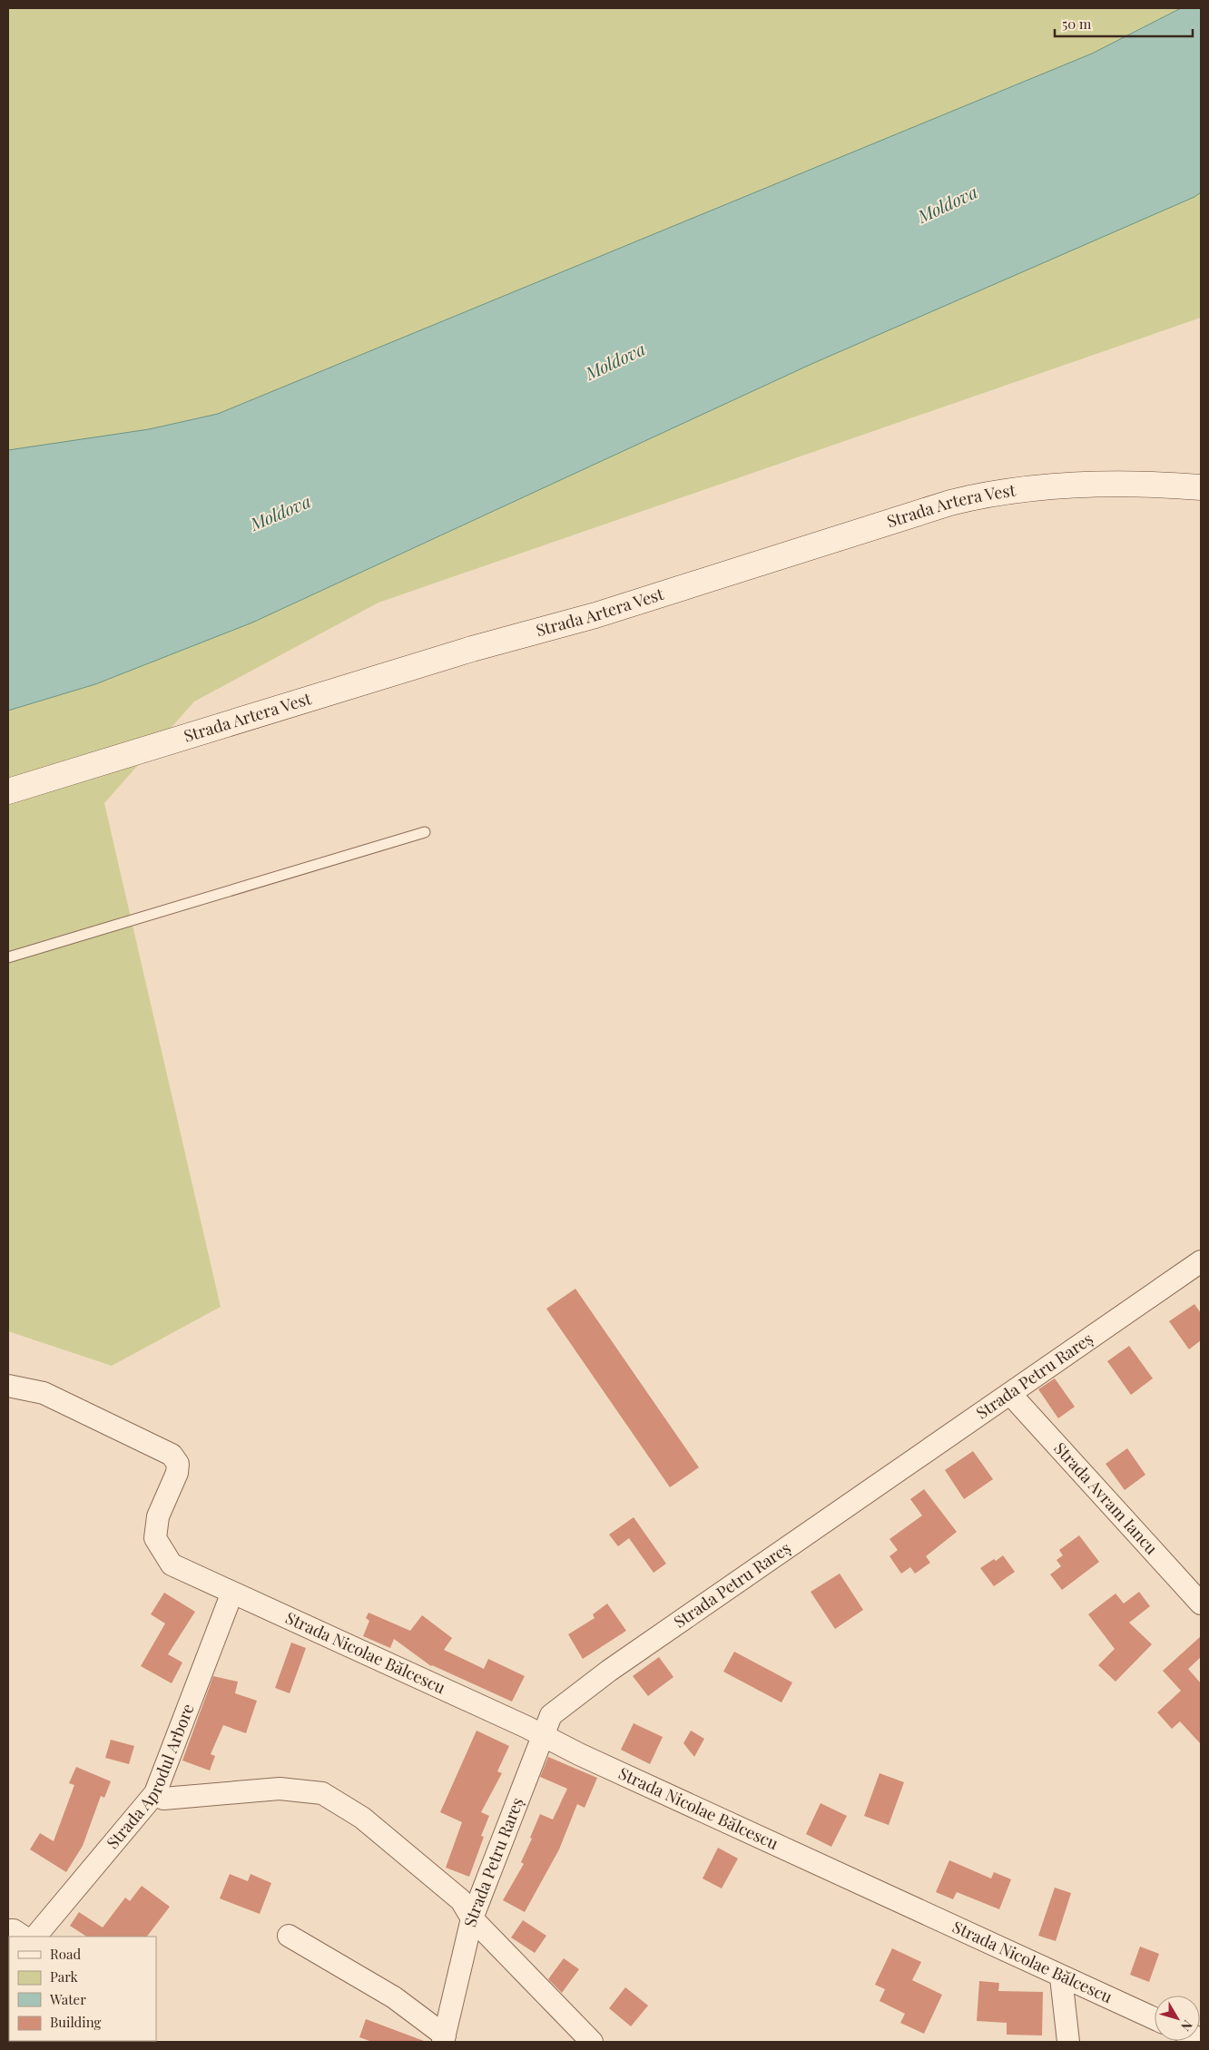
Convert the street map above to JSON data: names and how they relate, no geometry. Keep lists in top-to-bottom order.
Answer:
{
  "streets": {
    "main road": ["Strada Artera Vest"],
    "street": [
      "Strada Petru Rareș",
      "Strada Avram Iancu",
      "Strada Nicolae Bălcescu",
      "Strada Aprodul Arbore"
    ]
  },
  "crossings": [
    ["Strada Petru Rareș", "Strada Avram Iancu"],
    ["Strada Petru Rareș", "Strada Nicolae Bălcescu"],
    ["Strada Nicolae Bălcescu", "Strada Aprodul Arbore"]
  ],
  "water": ["Moldova"],
  "legend": [
    "Road",
    "Park",
    "Water",
    "Building"
  ],
  "scale_bar": "50 m",
  "north": "bottom right"
}
